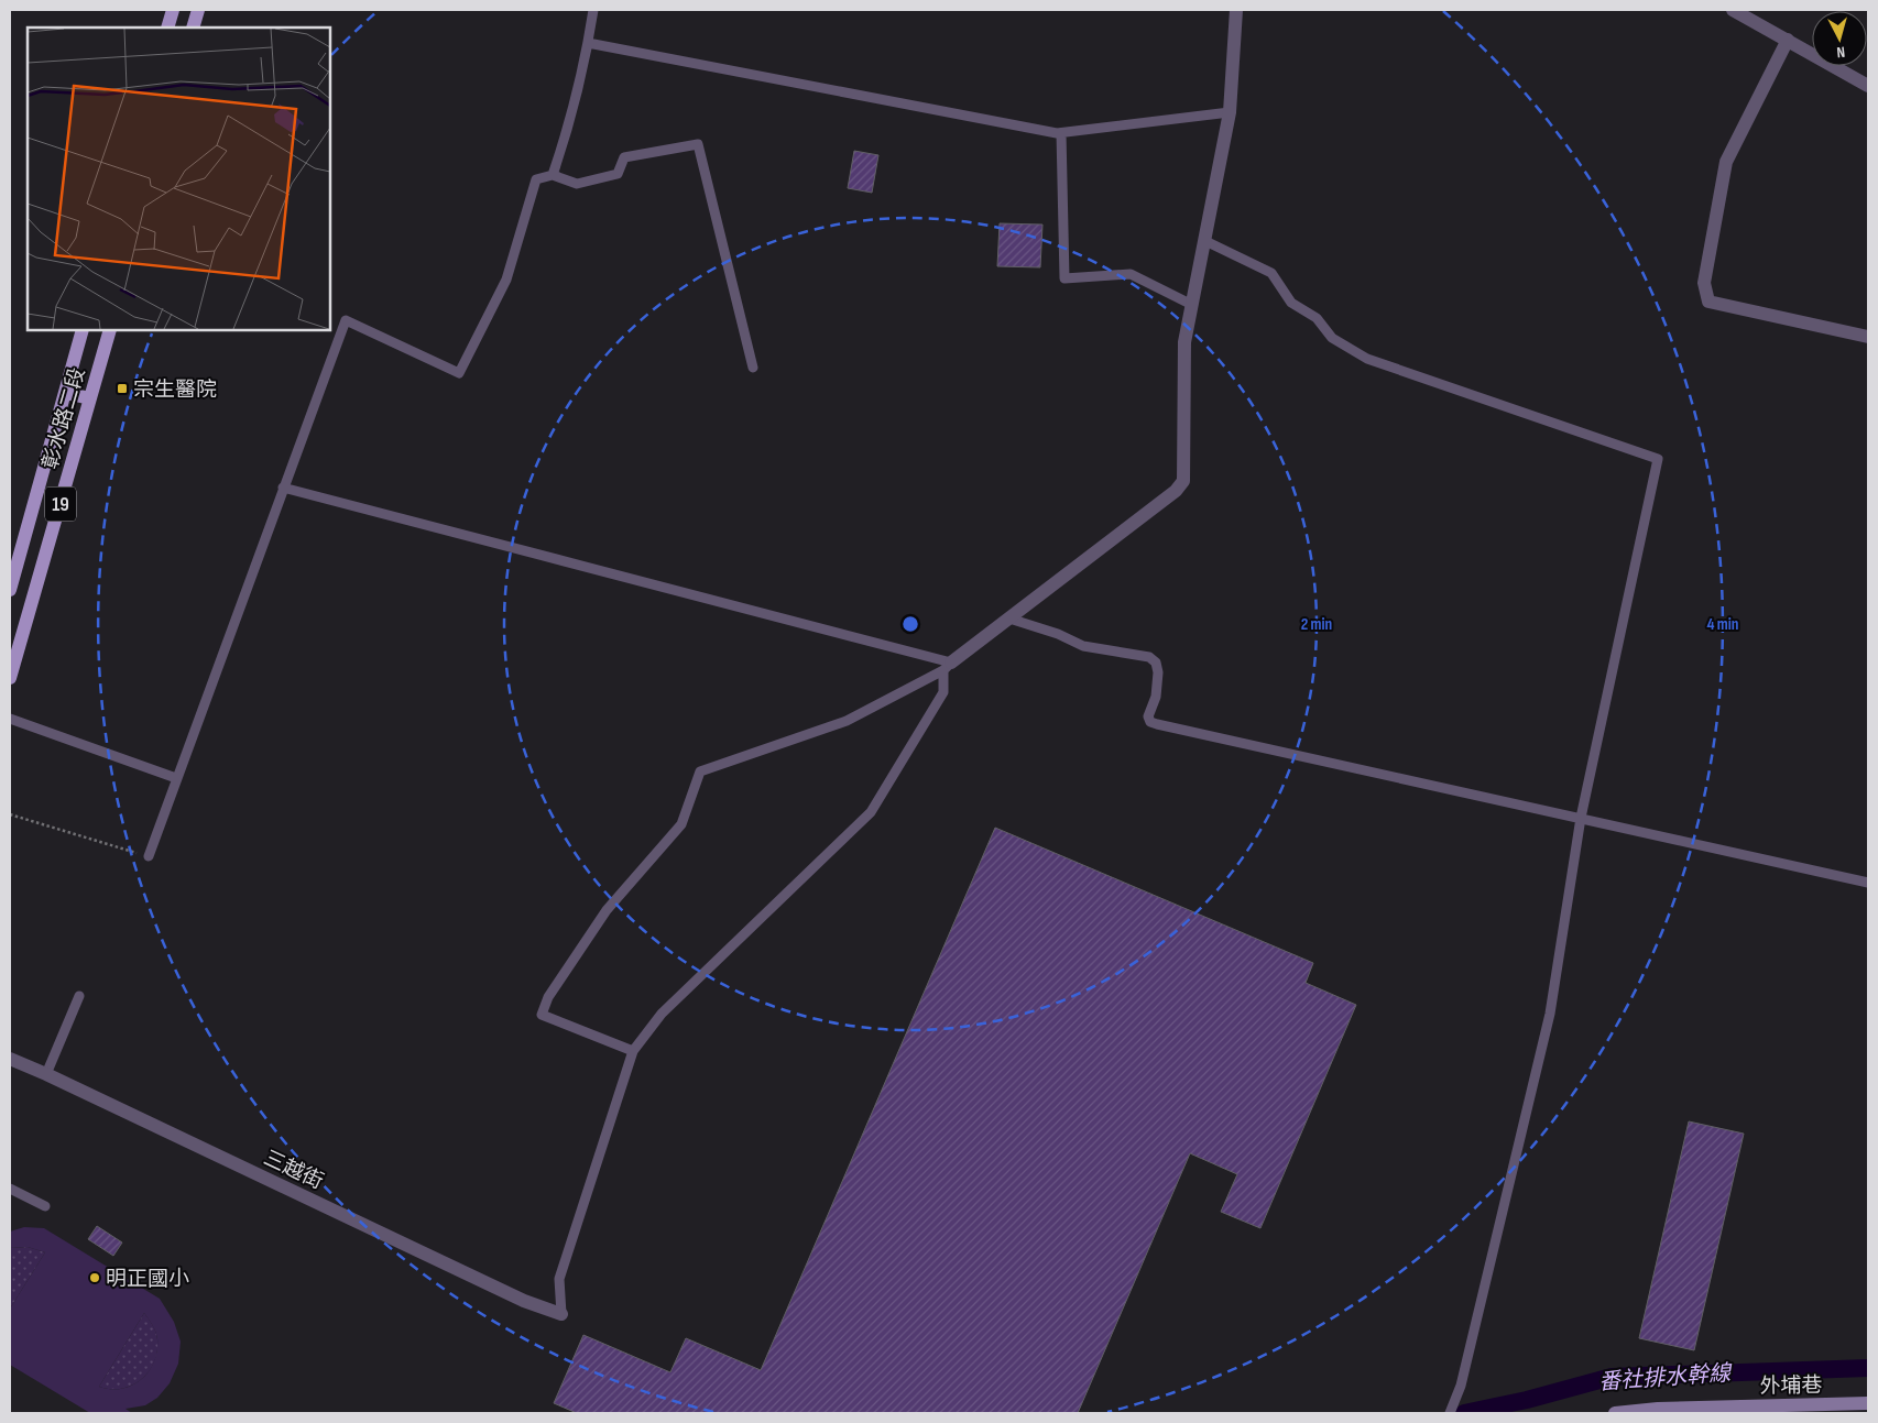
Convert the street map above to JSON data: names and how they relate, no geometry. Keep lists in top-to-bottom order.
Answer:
{
  "streets": {
    "main road": ["彰水路二段", "19"],
    "street": ["三越街", "外埔巷"]
  },
  "water": ["番社排水幹線"],
  "places": {
    "transit": ["宗生醫院"],
    "other": ["明正國小"]
  },
  "north": "bottom",
  "rings": ["2 min", "4 min"]
}
